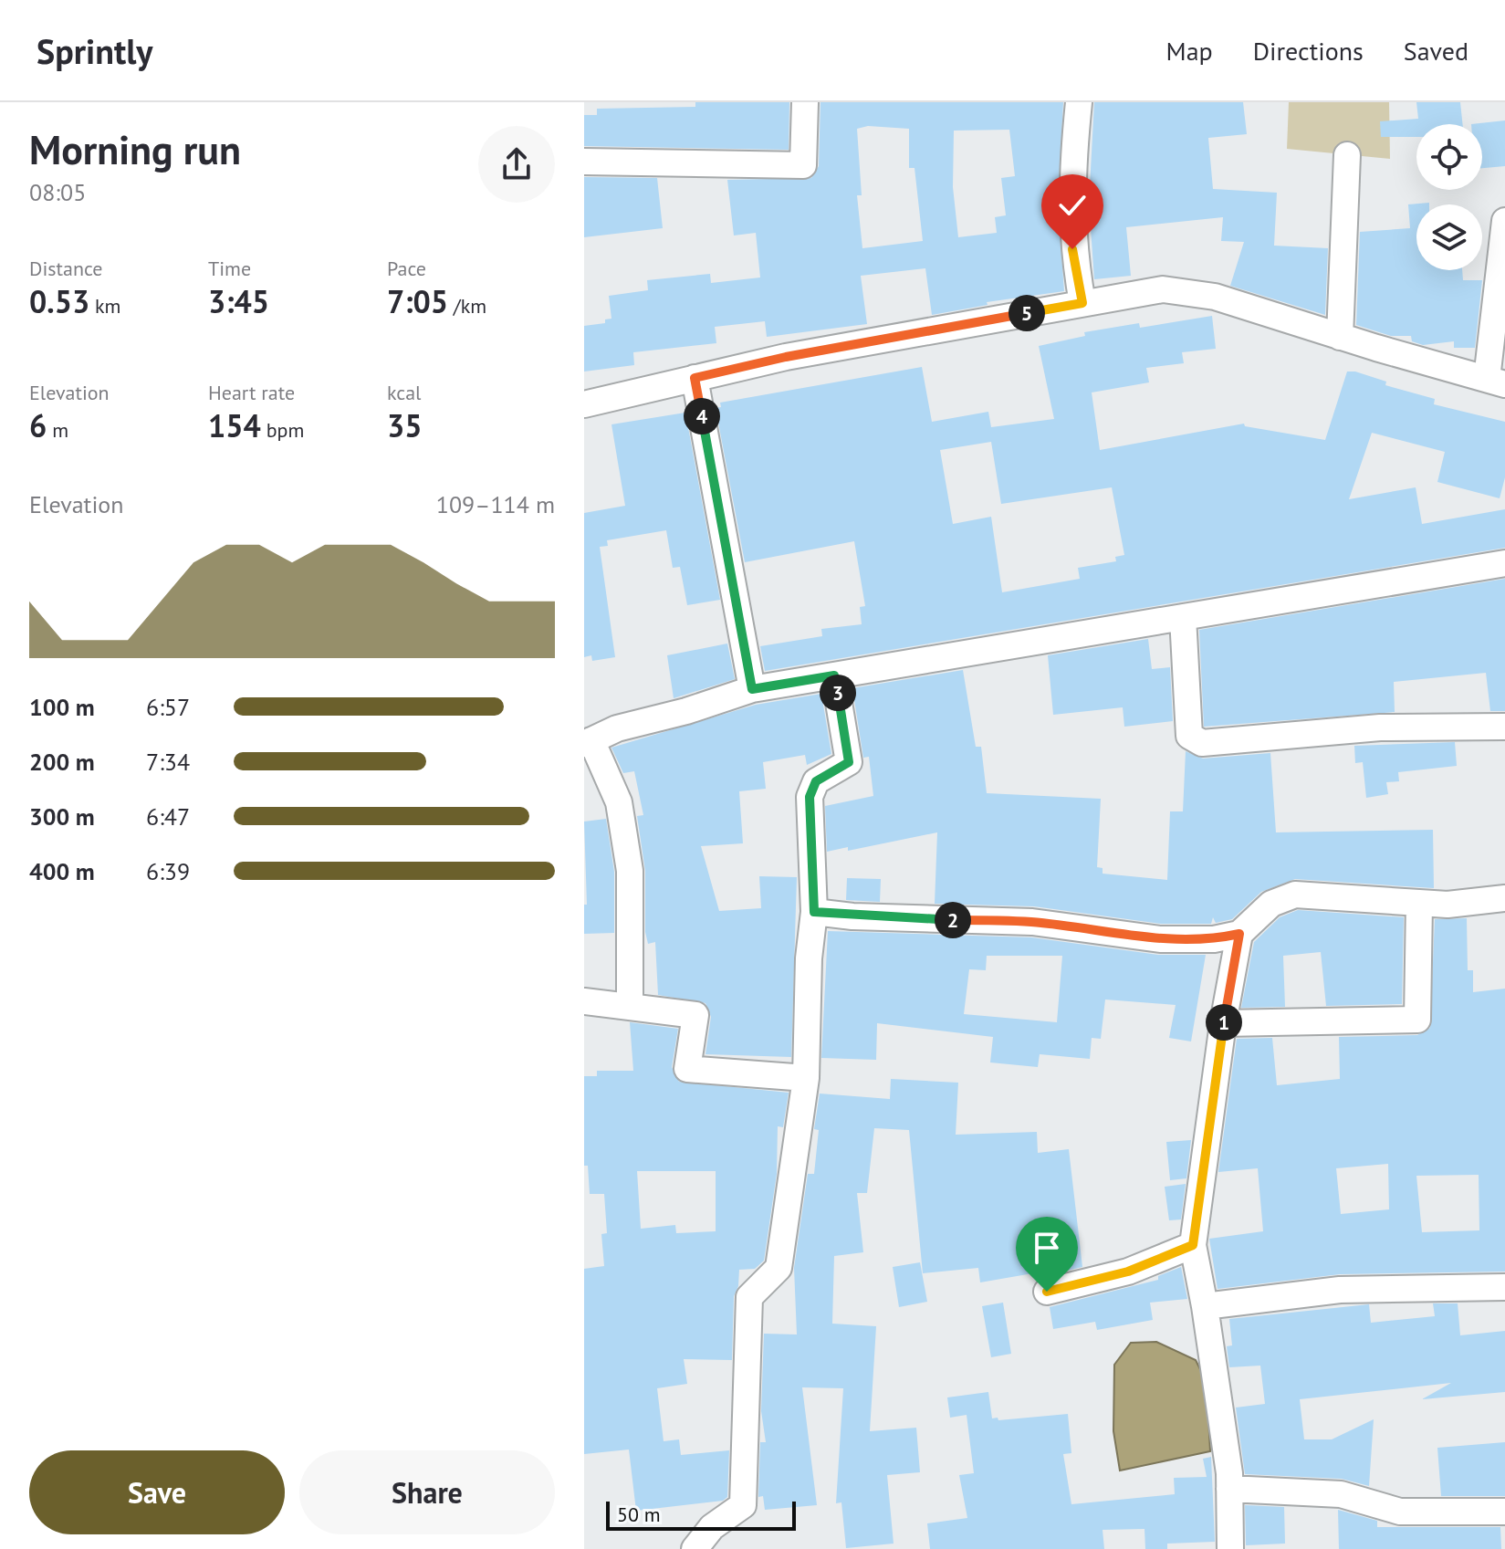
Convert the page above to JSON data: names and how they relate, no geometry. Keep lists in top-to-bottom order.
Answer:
{
  "scale_bar": "50 m",
  "page": {
    "header": "Sprintly",
    "nav": ["Map", "Directions", "Saved"],
    "heading": ["Morning run", "08:05"],
    "stats": [
      ["Distance", "0.53 km"],
      ["Time", "3:45"],
      ["Pace", "7:05 /km"],
      ["Elevation", "6 m"],
      ["Heart rate", "154 bpm"],
      ["kcal", "35"]
    ],
    "pins": [
      "5",
      "4",
      "3",
      "2",
      "1"
    ],
    "chart": ["Elevation", "109–114 m"],
    "list": [
      {
        "name": "100 m",
        "note": "6:57"
      },
      {
        "name": "200 m",
        "note": "7:34"
      },
      {
        "name": "300 m",
        "note": "6:47"
      },
      {
        "name": "400 m",
        "note": "6:39"
      }
    ],
    "buttons": ["Save", "Share"],
    "scale": "50 m"
  }
}
